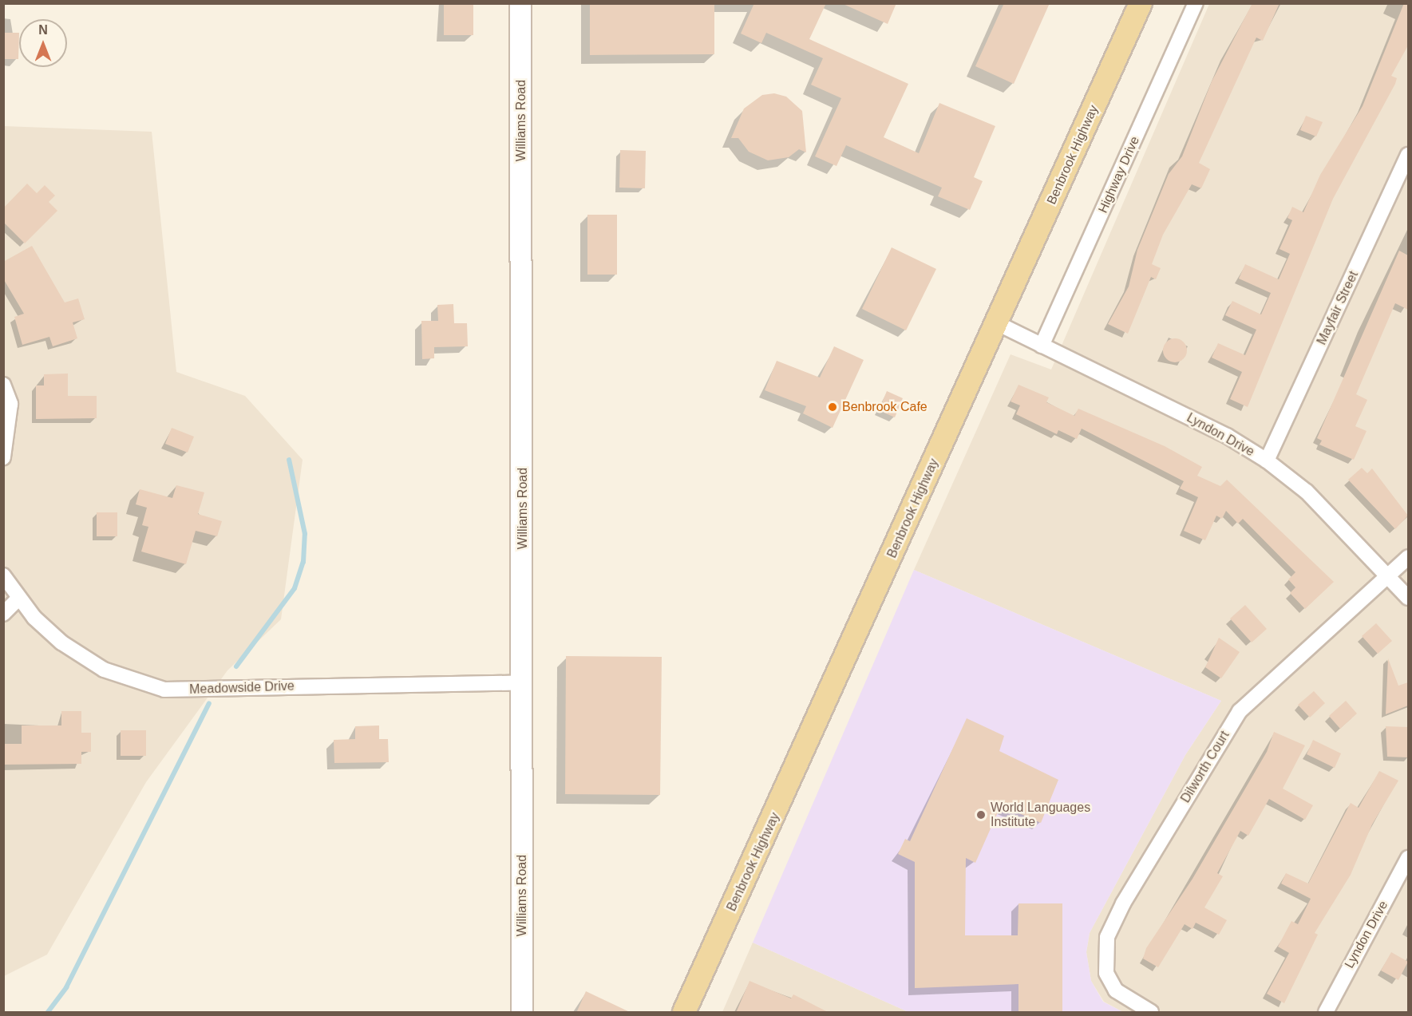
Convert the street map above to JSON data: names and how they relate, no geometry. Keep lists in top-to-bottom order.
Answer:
{
  "streets": {
    "main road": ["Benbrook Highway"],
    "street": [
      "Williams Road",
      "Highway Drive",
      "Mayfair Street",
      "Lyndon Drive",
      "Meadowside Drive",
      "Dilworth Court"
    ]
  },
  "crossings": [
    ["Williams Road", "Meadowside Drive"],
    ["Benbrook Highway", "Lyndon Drive"],
    ["Highway Drive", "Lyndon Drive"],
    ["Mayfair Street", "Lyndon Drive"],
    ["Lyndon Drive", "Dilworth Court"]
  ],
  "places": ["Benbrook Cafe", "World Languages Institute"],
  "north": "top"
}
